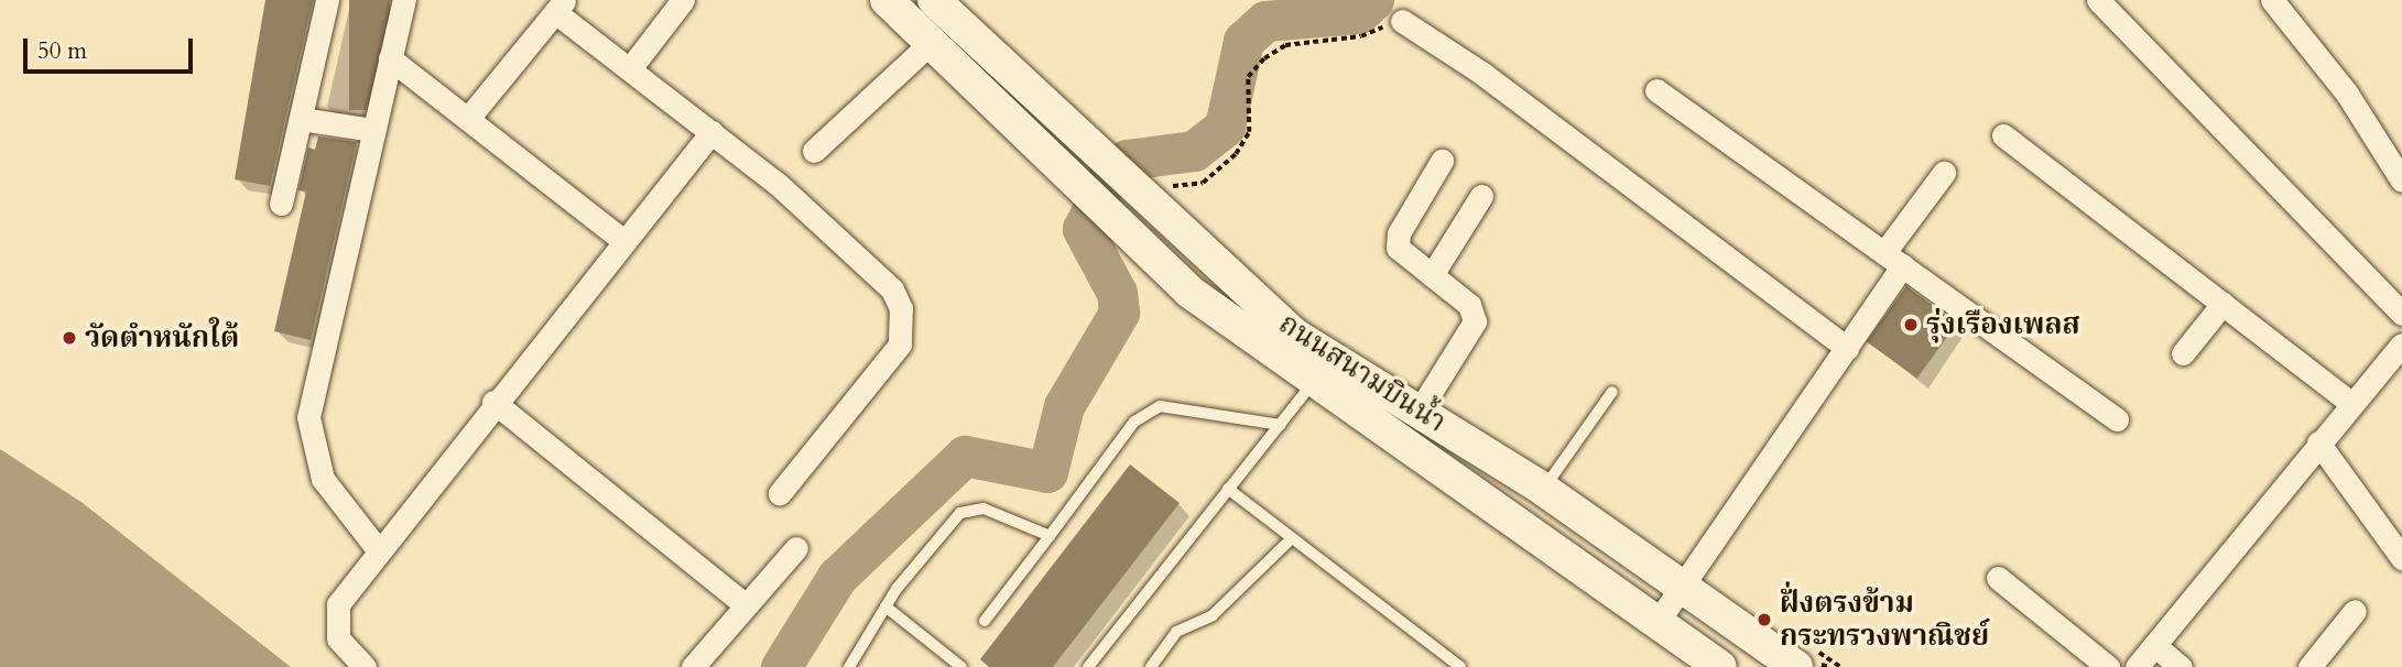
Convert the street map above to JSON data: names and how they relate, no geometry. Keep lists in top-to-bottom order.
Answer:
{
  "streets": {
    "main road": ["ถนนสนามบินน้ำ"]
  },
  "places": ["รุ่งเรืองเพลส", "วัดตำหนักใต้", "ฝั่งตรงข้าม กระทรวงพาณิชย์"],
  "scale_bar": "50 m"
}
